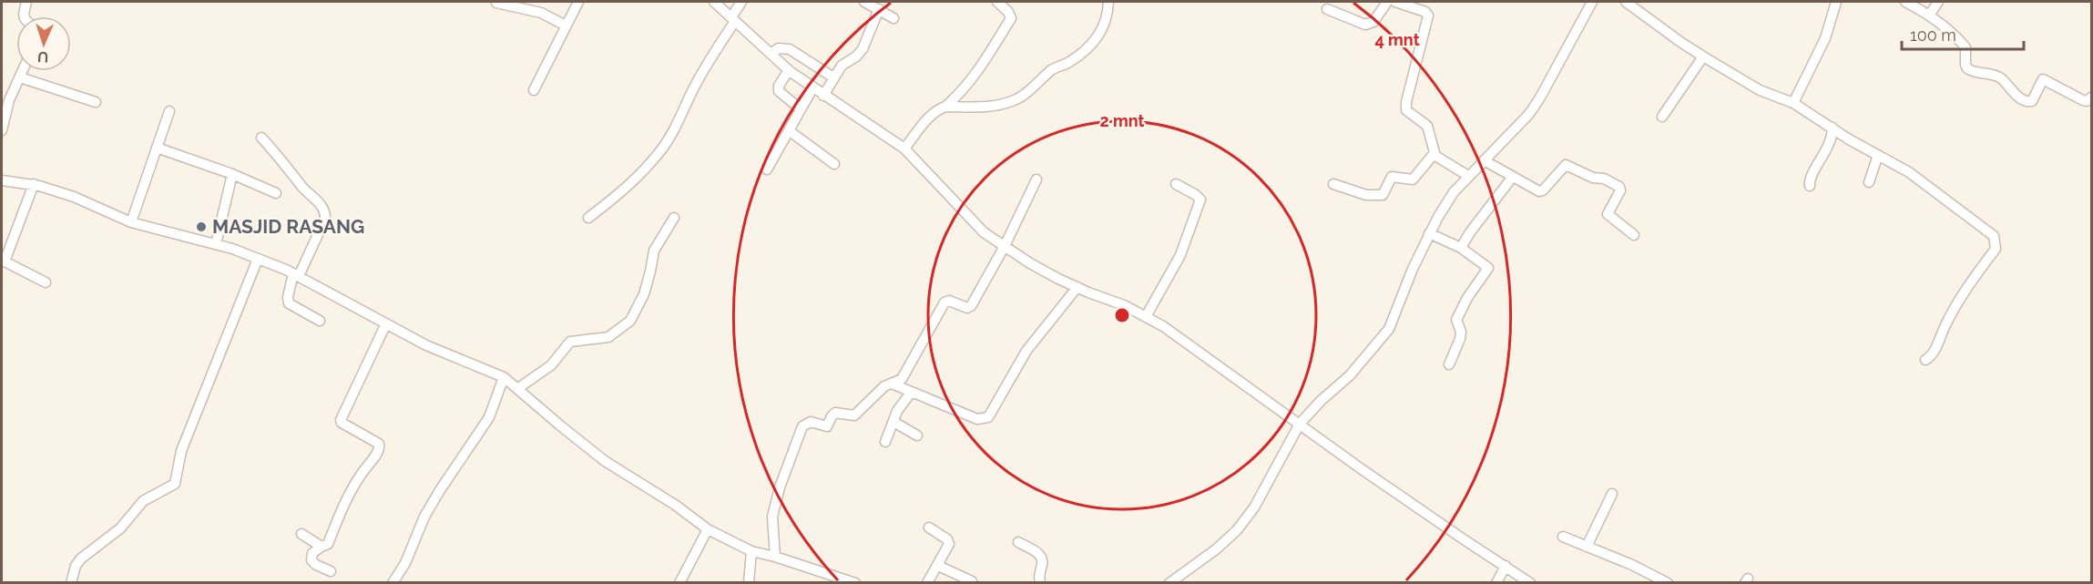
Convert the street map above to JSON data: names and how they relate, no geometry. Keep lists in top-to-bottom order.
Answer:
{
  "places": ["MASJID RASANG"],
  "scale_bar": "100 m",
  "north": "bottom",
  "rings": ["4 mnt", "2 mnt"]
}
